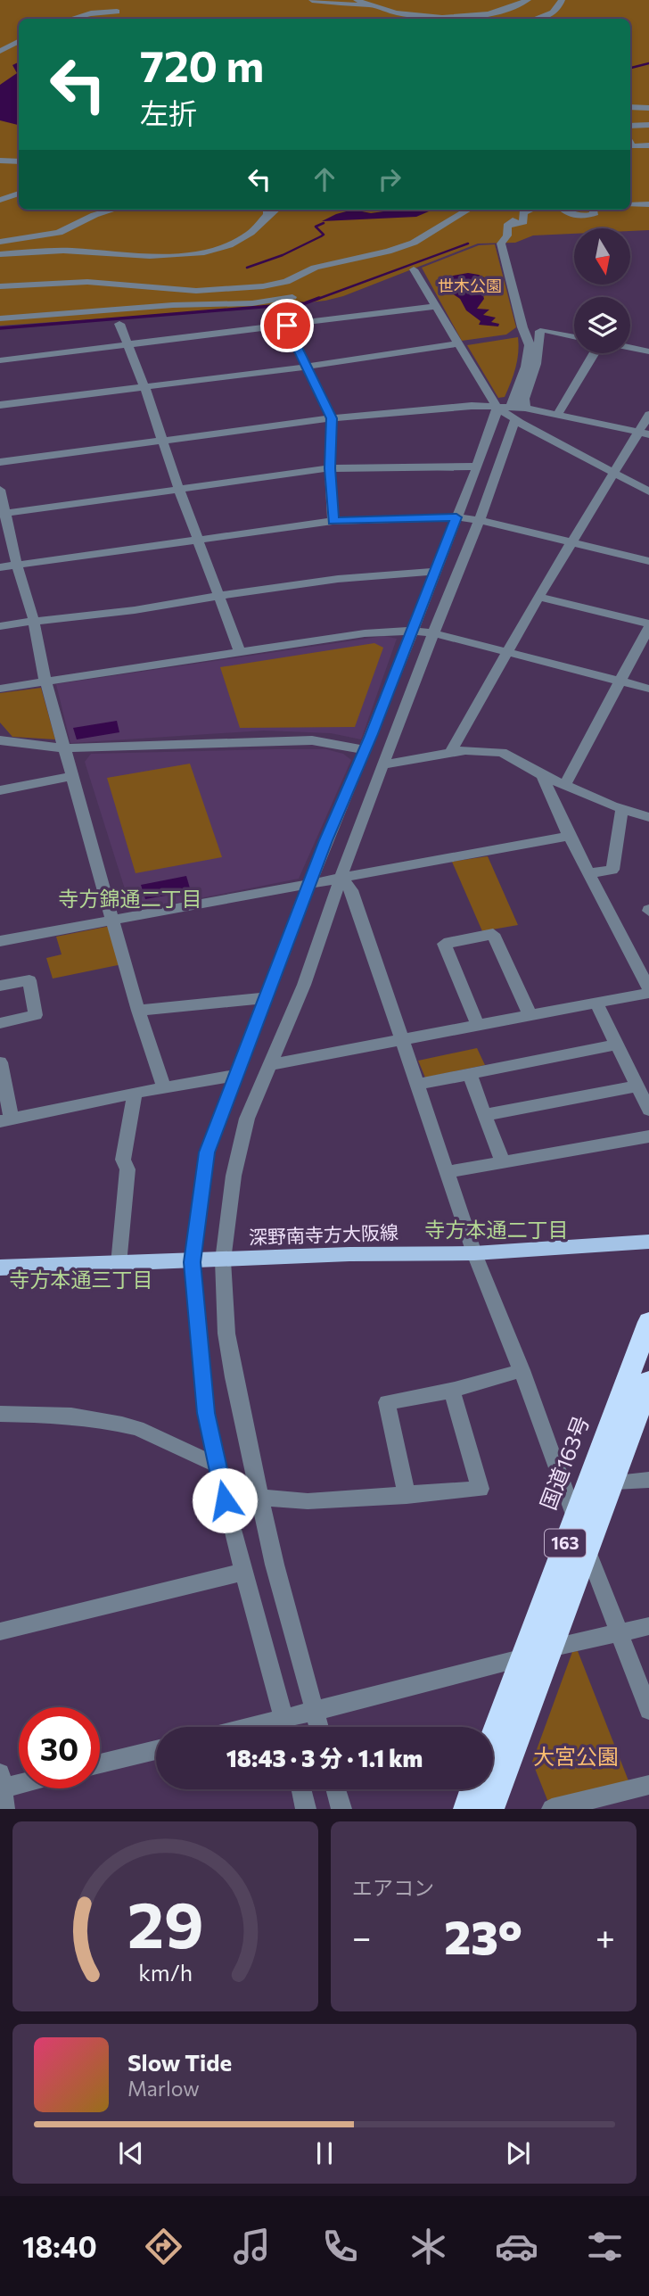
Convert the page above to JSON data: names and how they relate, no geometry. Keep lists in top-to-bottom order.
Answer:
{
  "streets": {
    "highway": ["国道163号", "163"],
    "main road": ["深野南寺方大阪線"]
  },
  "districts": ["寺方錦通二丁目", "寺方本通二丁目", "寺方本通三丁目"],
  "parks": ["世木公園", "大宮公園"],
  "north": "bottom",
  "page": {
    "turn": ["720 m", "左折"],
    "limit": "30",
    "trip": "18:43 · 3 分 · 1.1 km",
    "tile": "エアコン",
    "heat": ["−", "23°", "+"],
    "song": ["Slow Tide", "Marlow"],
    "tabs": "18:40",
    "gauge": ["29", "km/h"]
  }
}
